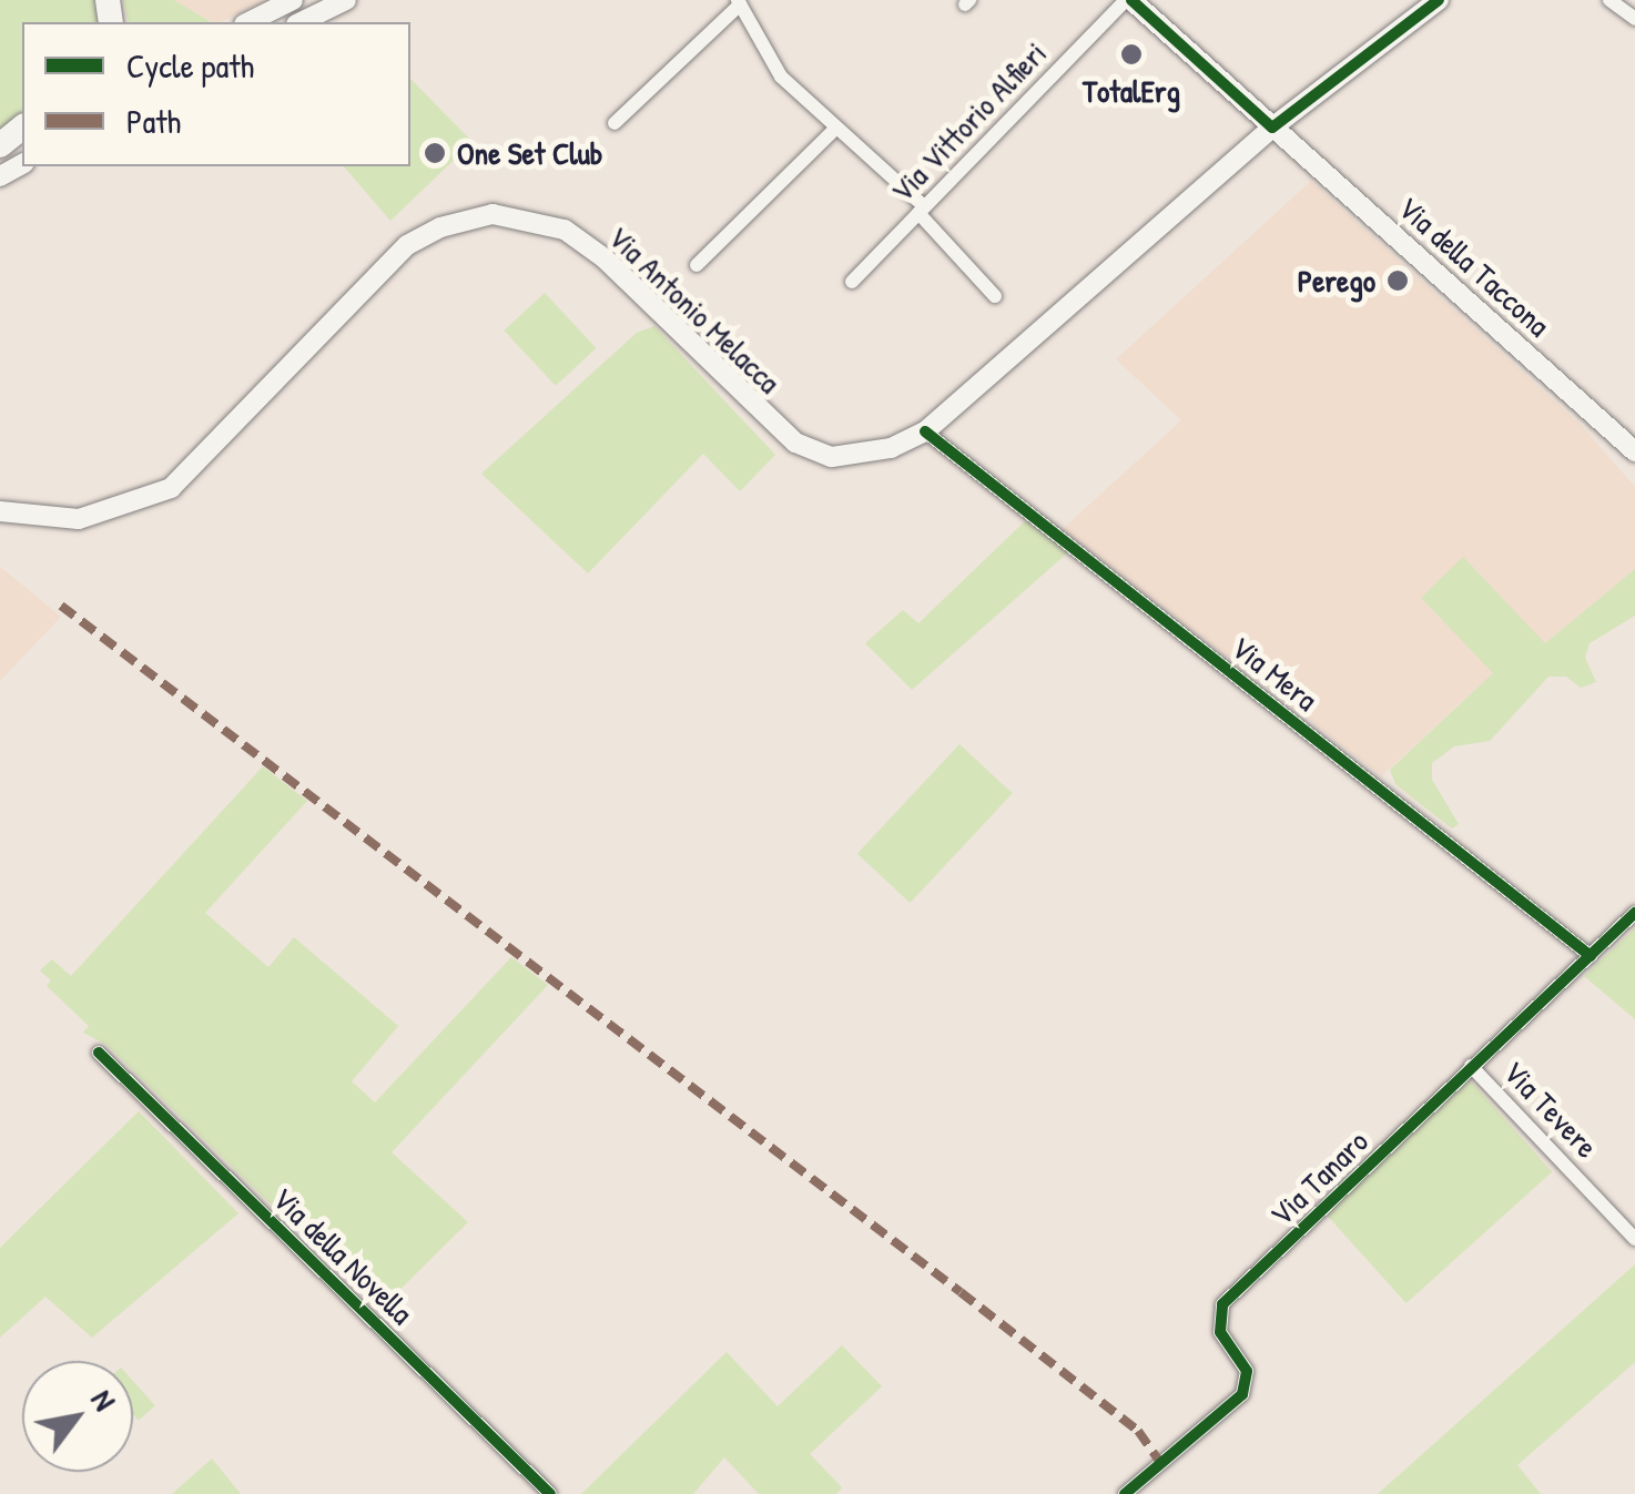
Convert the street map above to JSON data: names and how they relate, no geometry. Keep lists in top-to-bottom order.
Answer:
{
  "streets": {
    "main road": ["Via della Taccona", "Via Antonio Melacca"],
    "street": [
      "Via Vittorio Alfieri",
      "Via Mera",
      "Via Tevere",
      "Via Tanaro",
      "Via della Novella"
    ]
  },
  "crossings": [
    ["Via Vittorio Alfieri", "Via della Taccona"],
    ["Via della Taccona", "Via Antonio Melacca"],
    ["Via Antonio Melacca", "Via Mera"],
    ["Via Mera", "Via Tanaro"],
    ["Via Tevere", "Via Tanaro"]
  ],
  "places": ["TotalErg", "One Set Club", "Perego"],
  "legend": ["Cycle path", "Path"],
  "north": "top right"
}
